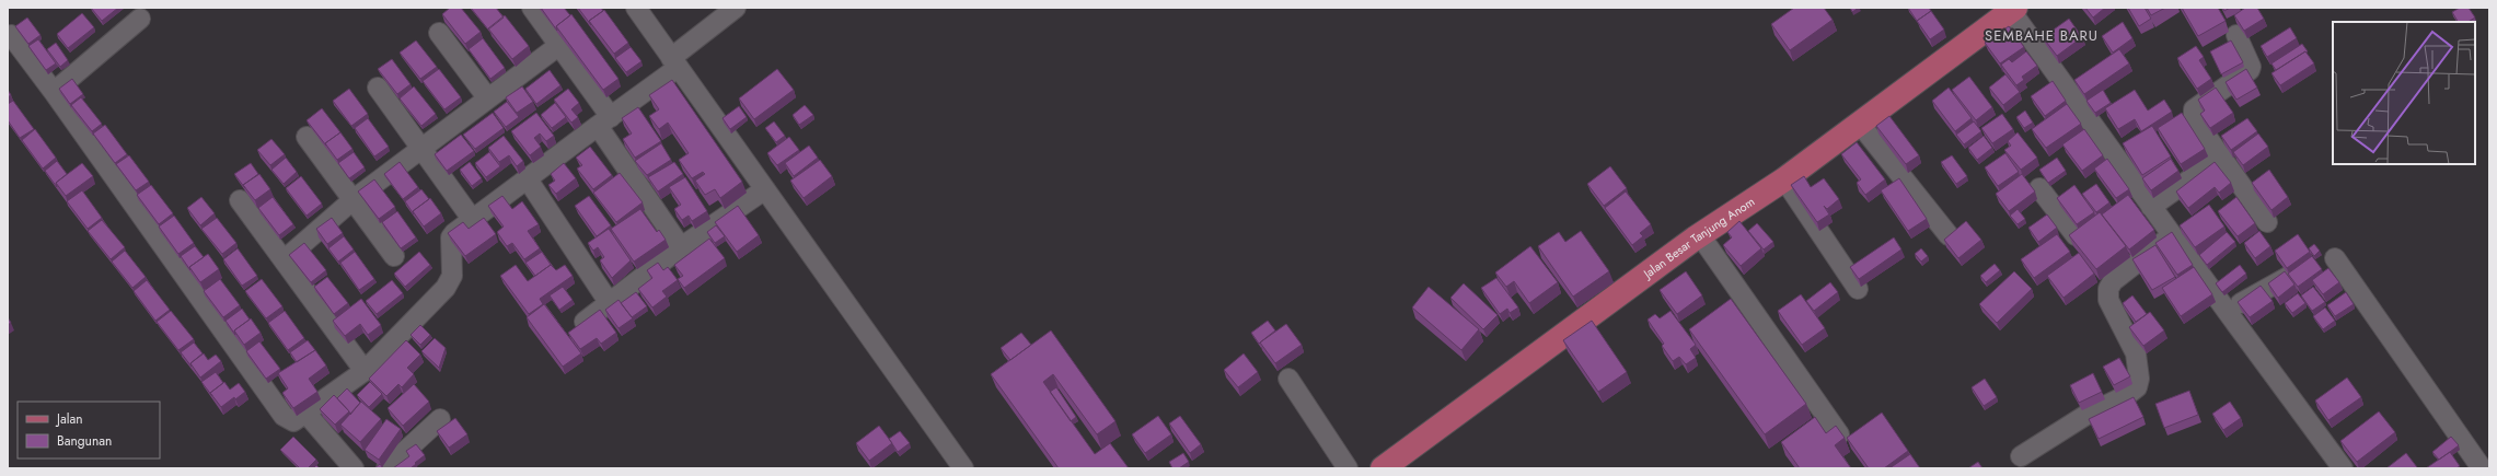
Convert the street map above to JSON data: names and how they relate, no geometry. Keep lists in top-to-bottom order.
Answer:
{
  "streets": {
    "main road": ["Jalan Besar Tanjung Anom"]
  },
  "districts": ["SEMBAHE BARU"],
  "legend": ["Jalan", "Bangunan"]
}
